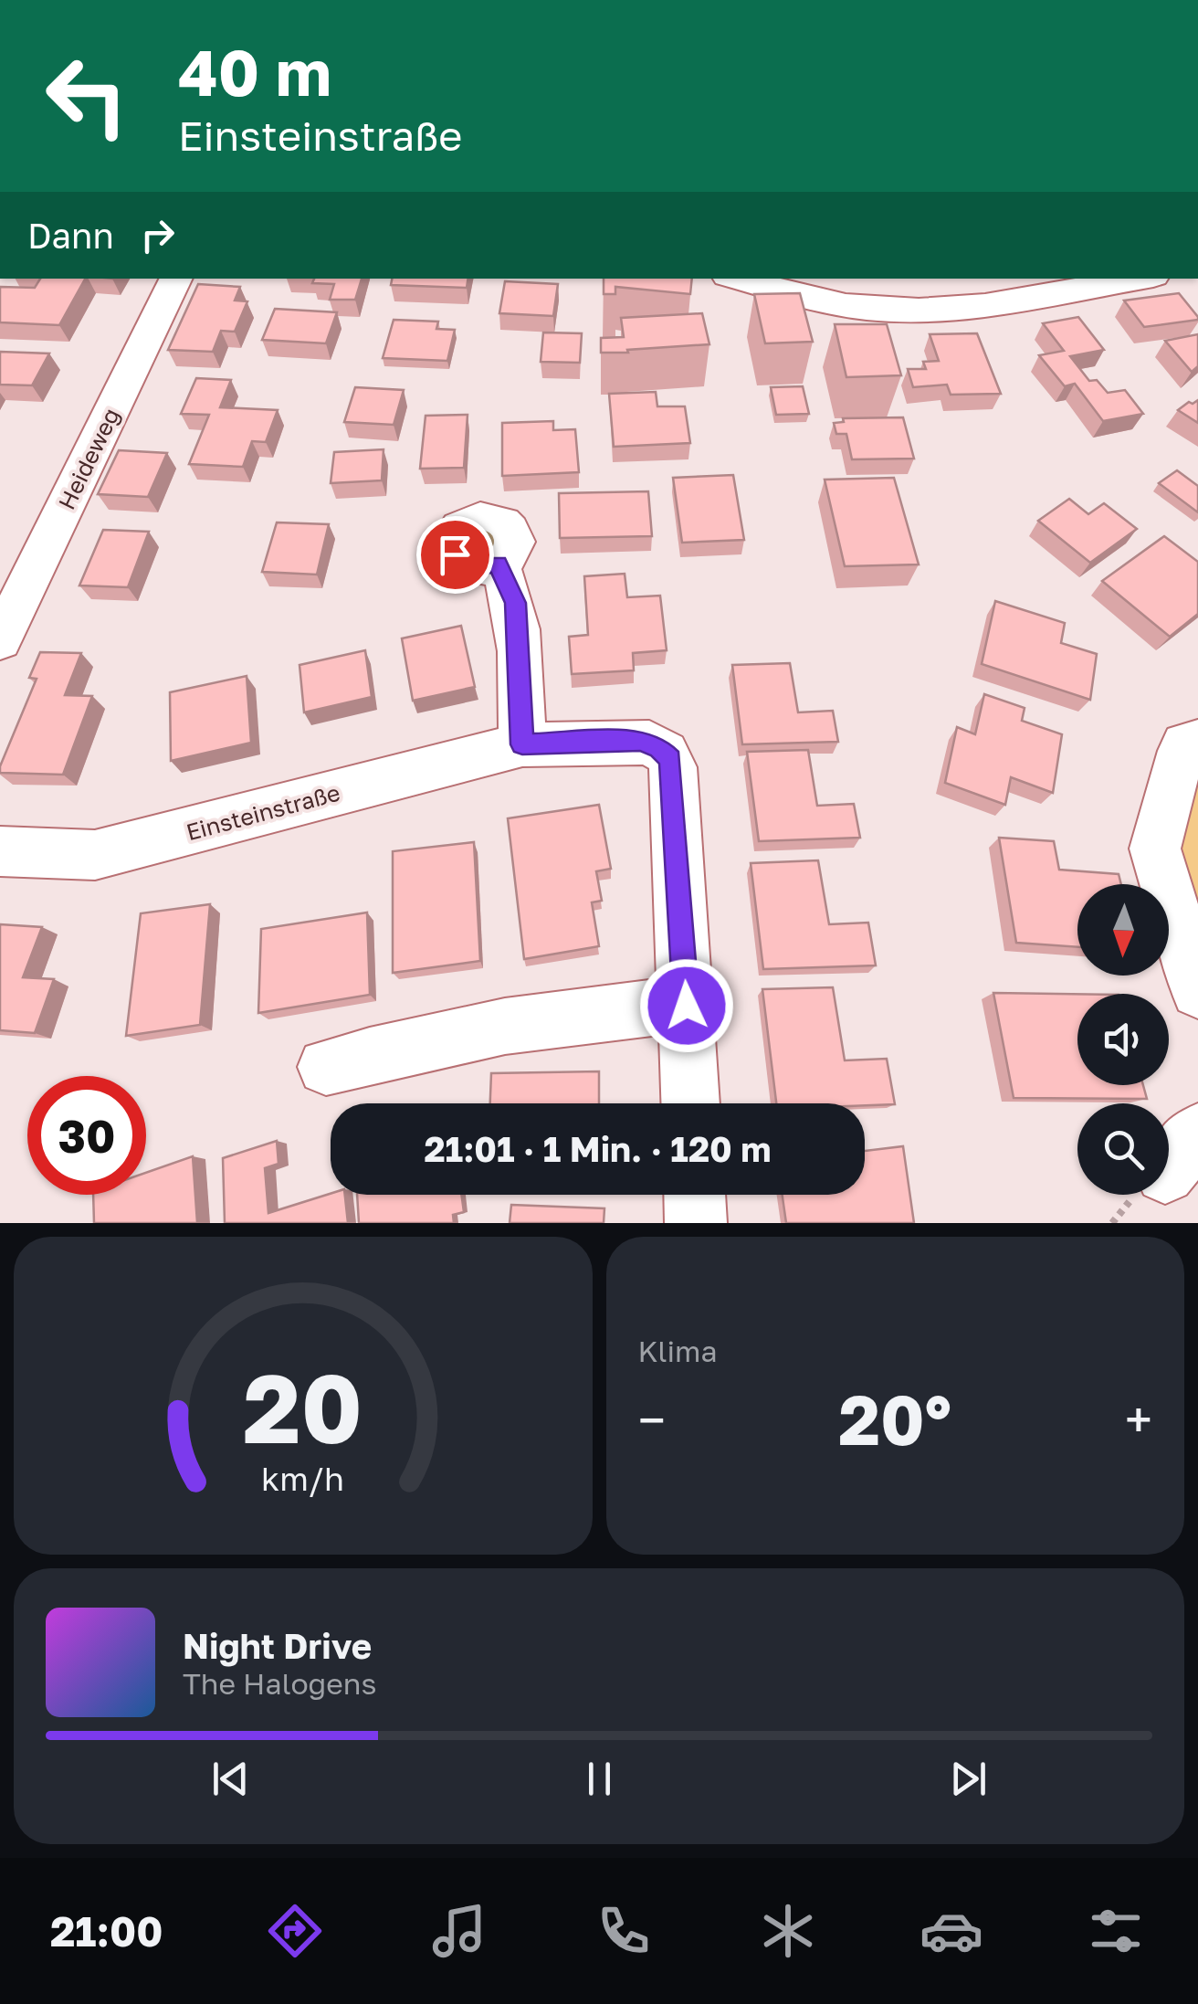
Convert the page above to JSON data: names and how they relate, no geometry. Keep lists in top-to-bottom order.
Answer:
{
  "streets": {
    "street": ["Heideweg", "Einsteinstraße"]
  },
  "north": "bottom",
  "page": {
    "turn": ["40 m", "Einsteinstraße"],
    "then": "Dann",
    "limit": "30",
    "trip": "21:01 · 1 Min. · 120 m",
    "tile": "Klima",
    "heat": ["−", "20°", "+"],
    "song": ["Night Drive", "The Halogens"],
    "tabs": "21:00",
    "gauge": ["20", "km/h"]
  }
}
